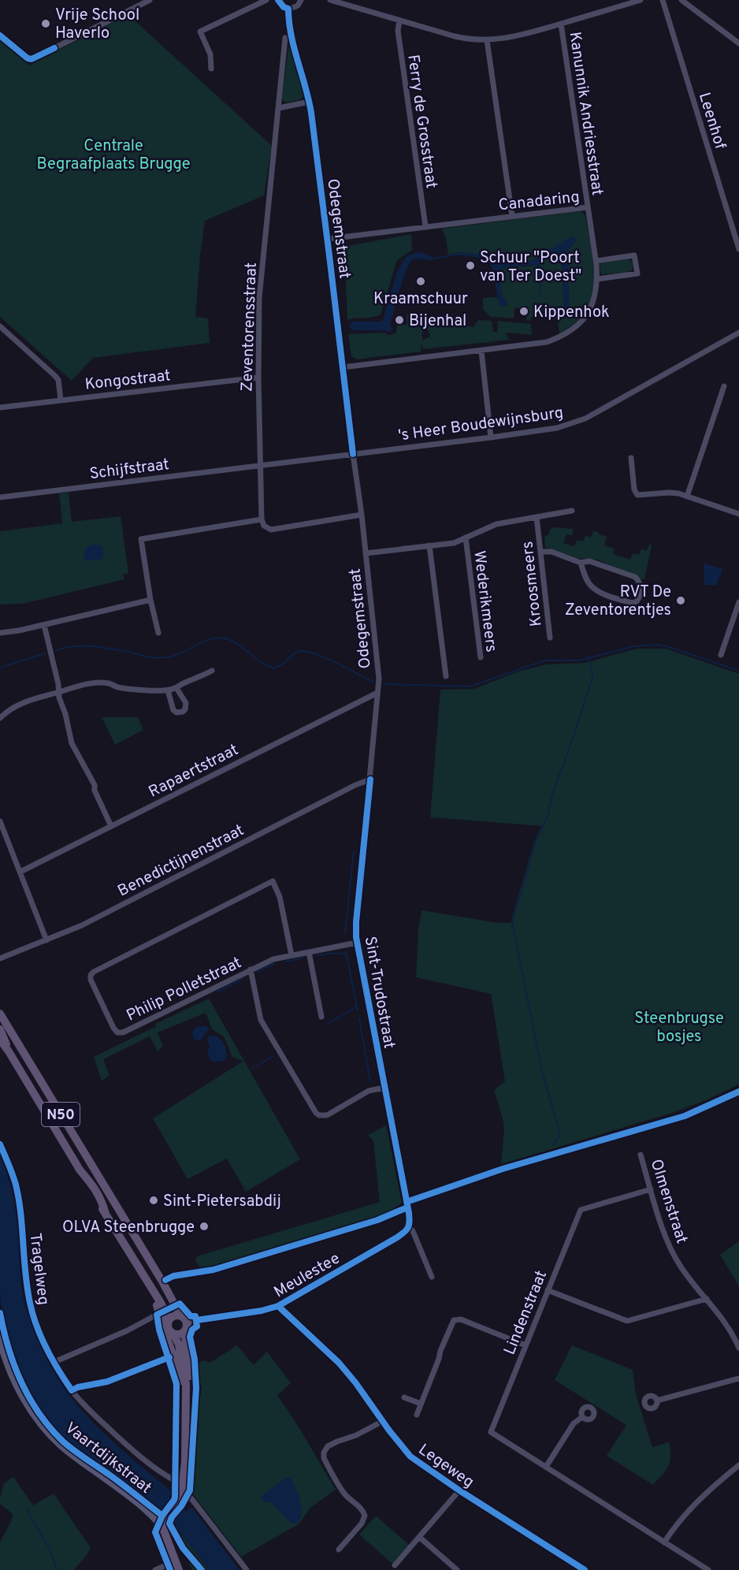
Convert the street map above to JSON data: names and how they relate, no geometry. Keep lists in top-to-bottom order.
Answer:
{
  "streets": {
    "main road": ["N50"],
    "street": [
      "Kanunnik Andriesstraat",
      "Leenhof",
      "Ferry de Grosstraat",
      "Canadaring",
      "Odegemstraat",
      "Zeventorensstraat",
      "Kongostraat",
      "'s Heer Boudewijnsburg",
      "Schijfstraat",
      "Kroosmeers",
      "Wederikmeers",
      "Rapaertstraat",
      "Benedictijnenstraat",
      "Philip Polletstraat",
      "Sint-Trudostraat",
      "Olmenstraat",
      "Tragelweg",
      "Meulestee",
      "Lindenstraat",
      "Vaartdijkstraat",
      "Legeweg"
    ]
  },
  "crossings": [
    ["Kanunnik Andriesstraat", "Canadaring"],
    ["Ferry de Grosstraat", "Canadaring"],
    ["Canadaring", "Odegemstraat"],
    ["Odegemstraat", "'s Heer Boudewijnsburg"],
    ["Odegemstraat", "Rapaertstraat"],
    ["Odegemstraat", "Sint-Trudostraat"],
    ["Zeventorensstraat", "Kongostraat"],
    ["Zeventorensstraat", "'s Heer Boudewijnsburg"],
    ["Zeventorensstraat", "Schijfstraat"],
    ["'s Heer Boudewijnsburg", "Schijfstraat"],
    ["Rapaertstraat", "Sint-Trudostraat"],
    ["Benedictijnenstraat", "Sint-Trudostraat"],
    ["Philip Polletstraat", "Sint-Trudostraat"],
    ["Sint-Trudostraat", "Meulestee"],
    ["N50", "Meulestee"],
    ["N50", "Vaartdijkstraat"],
    ["Olmenstraat", "Lindenstraat"],
    ["Meulestee", "Legeweg"]
  ],
  "parks": ["Centrale Begraafplaats Brugge", "Steenbrugse bosjes"],
  "places": [
    "Vrije School Haverlo",
    "Schuur \"Poort van Ter Doest\"",
    "Kraamschuur",
    "Kippenhok",
    "Bijenhal",
    "RVT De Zeventorentjes",
    "Sint-Pietersabdij",
    "OLVA Steenbrugge"
  ]
}
